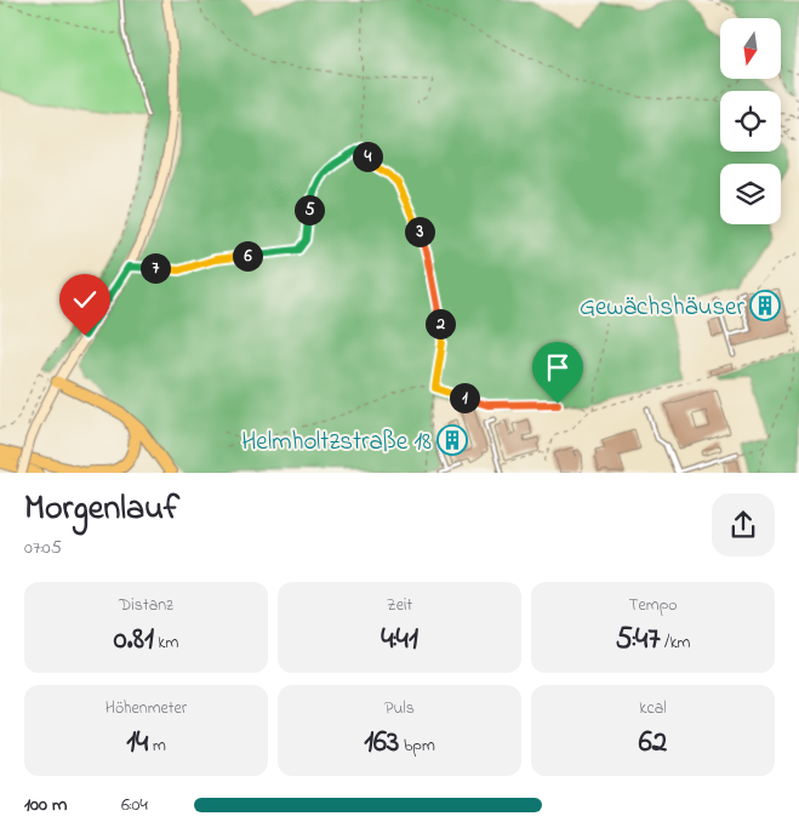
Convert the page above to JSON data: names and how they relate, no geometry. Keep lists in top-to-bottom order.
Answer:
{
  "places": {
    "building": ["Gewächshäuser", "Helmholtzstraße 18"]
  },
  "north": "bottom",
  "page": {
    "pins": [
      "4",
      "5",
      "3",
      "6",
      "7",
      "2",
      "1"
    ],
    "heading": ["Morgenlauf", "07:05"],
    "stats": [
      ["Distanz", "0.81 km"],
      ["Zeit", "4:41"],
      ["Tempo", "5:47 /km"],
      ["Höhenmeter", "14 m"],
      ["Puls", "163 bpm"],
      ["kcal", "62"]
    ],
    "list": [
      {
        "name": "100 m",
        "note": "6:04"
      }
    ]
  }
}
